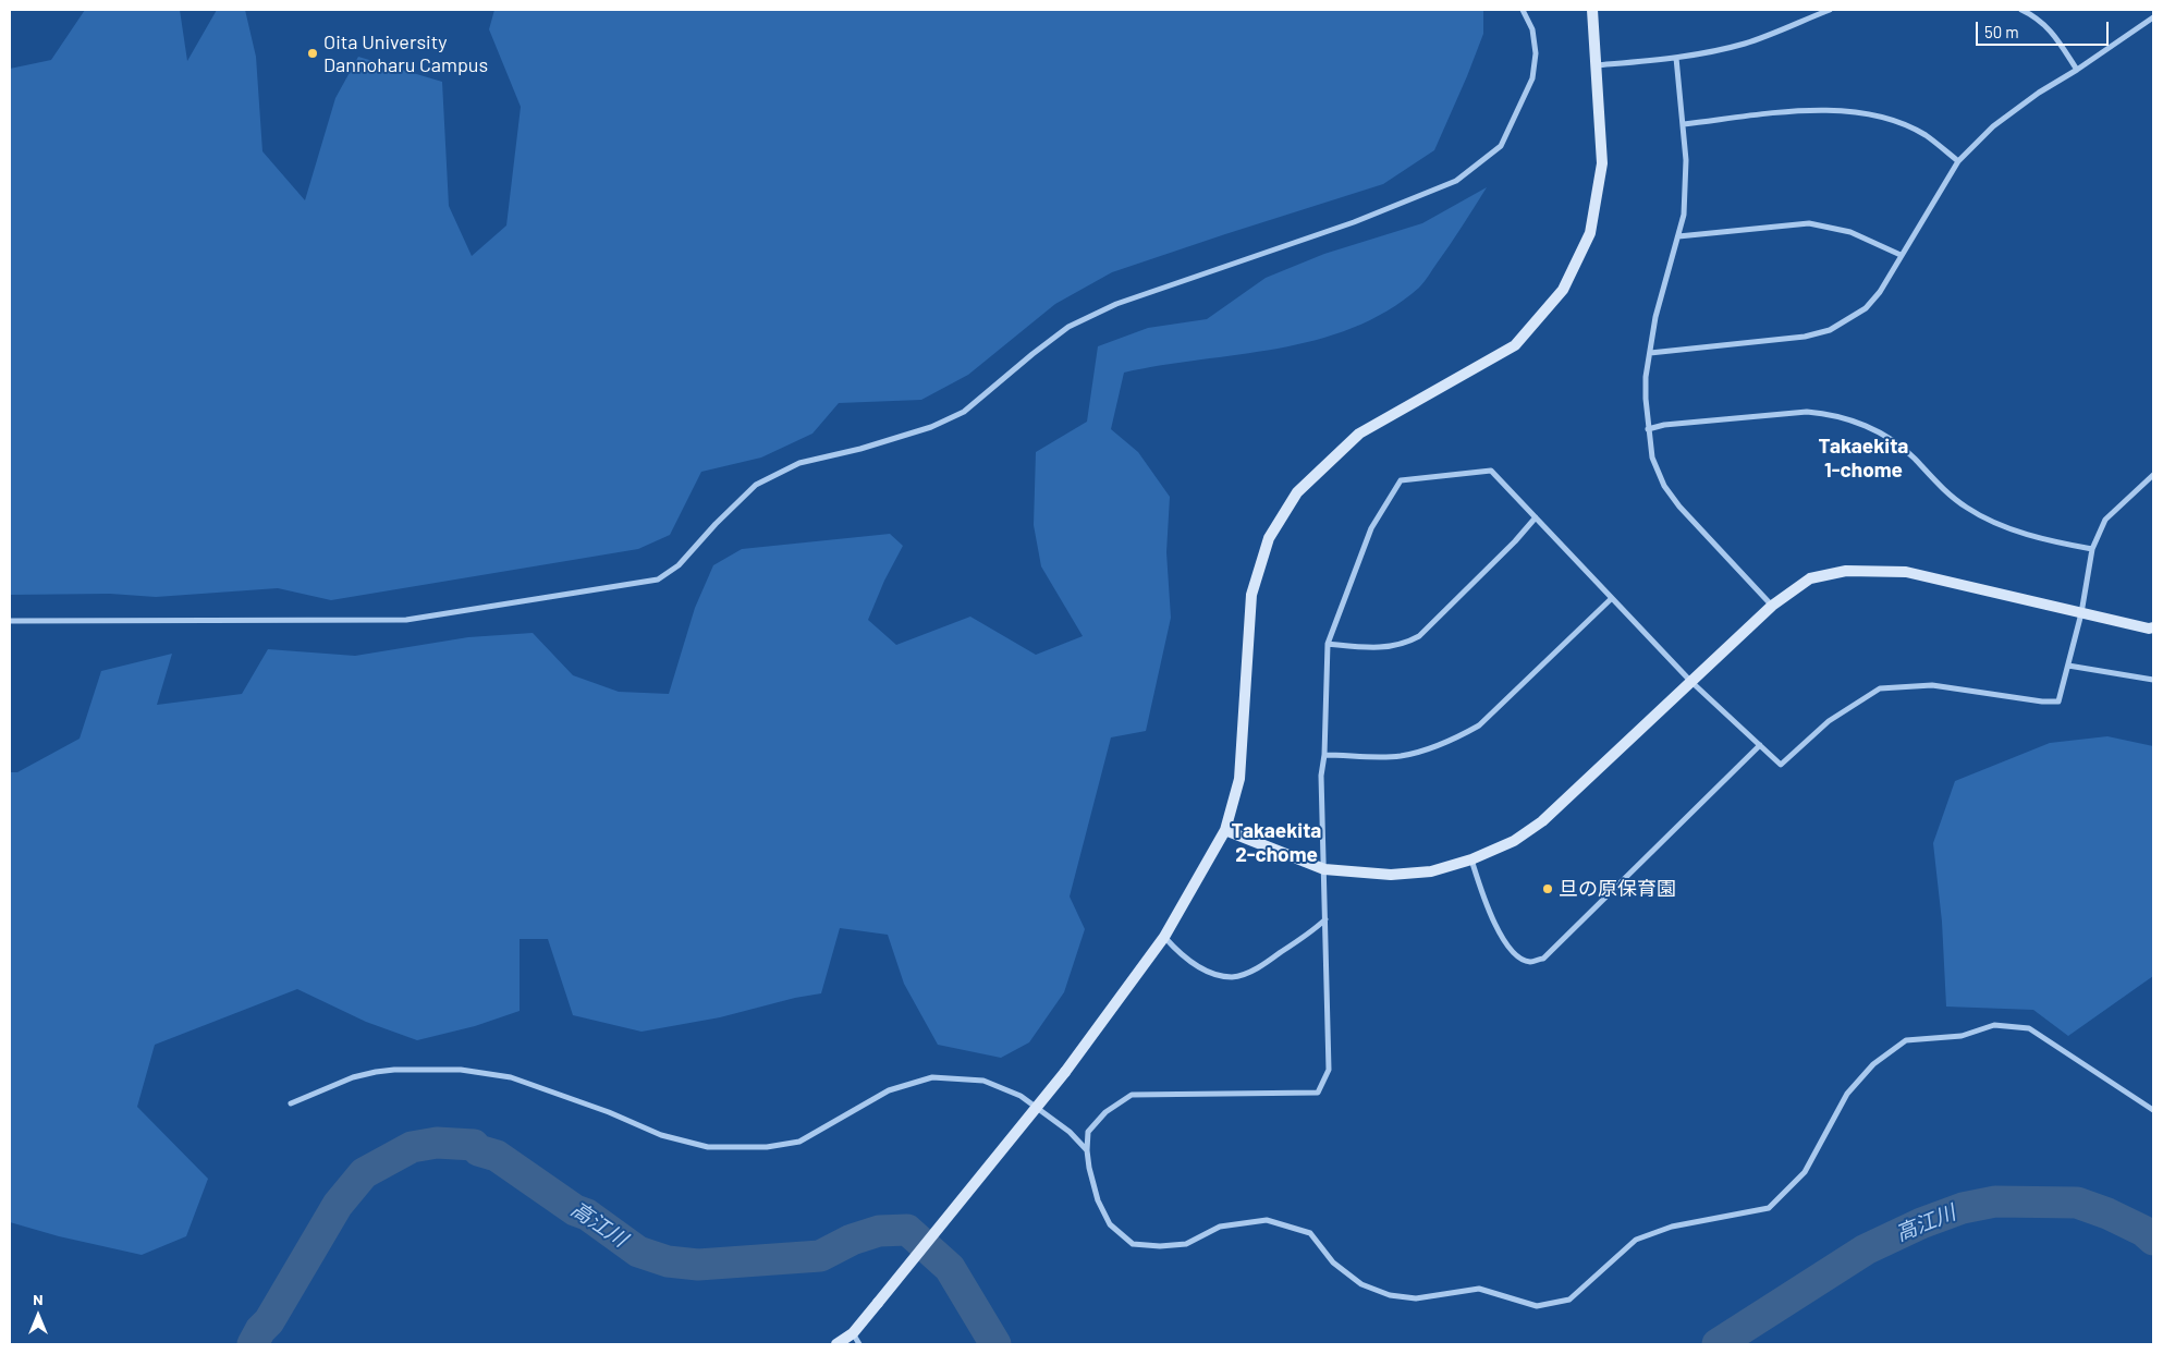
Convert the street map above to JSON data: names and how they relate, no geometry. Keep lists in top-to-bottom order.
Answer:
{
  "districts": ["Takaekita 1-chome", "Takaekita 2-chome"],
  "water": ["高江川"],
  "places": ["Oita University Dannoharu Campus", "旦の原保育園"],
  "scale_bar": "50 m",
  "north": "top"
}
